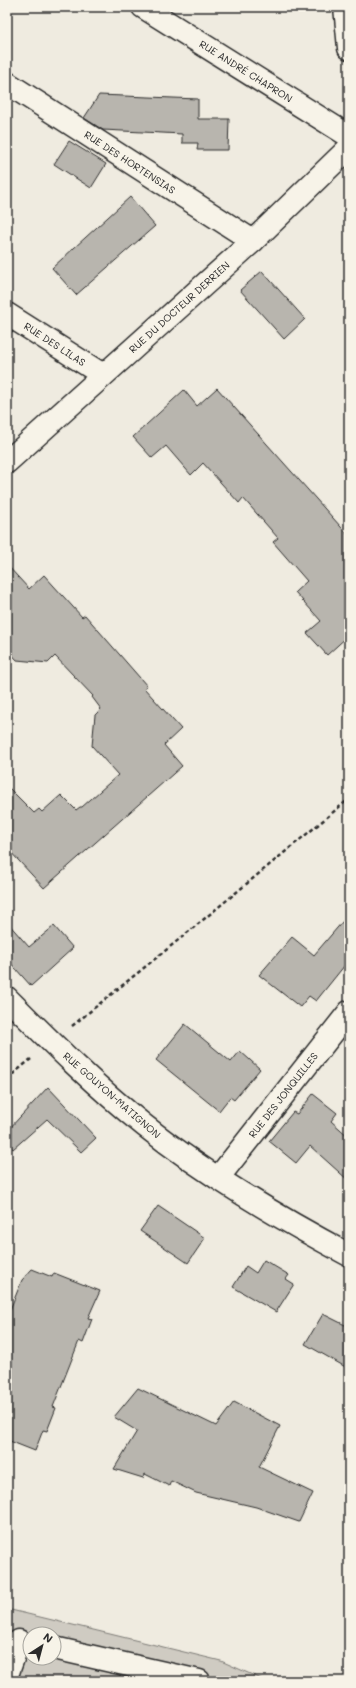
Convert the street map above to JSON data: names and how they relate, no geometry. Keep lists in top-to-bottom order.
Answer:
{
  "streets": {
    "street": [
      "RUE ANDRÉ CHAPRON",
      "RUE DES HORTENSIAS",
      "RUE DU DOCTEUR DERRIEN",
      "RUE DES LILAS",
      "RUE GOUYON-MATIGNON",
      "RUE DES JONQUILLES"
    ]
  },
  "crossings": [
    ["RUE DES HORTENSIAS", "RUE DU DOCTEUR DERRIEN"],
    ["RUE DU DOCTEUR DERRIEN", "RUE DES LILAS"],
    ["RUE GOUYON-MATIGNON", "RUE DES JONQUILLES"]
  ],
  "north": "top right"
}
